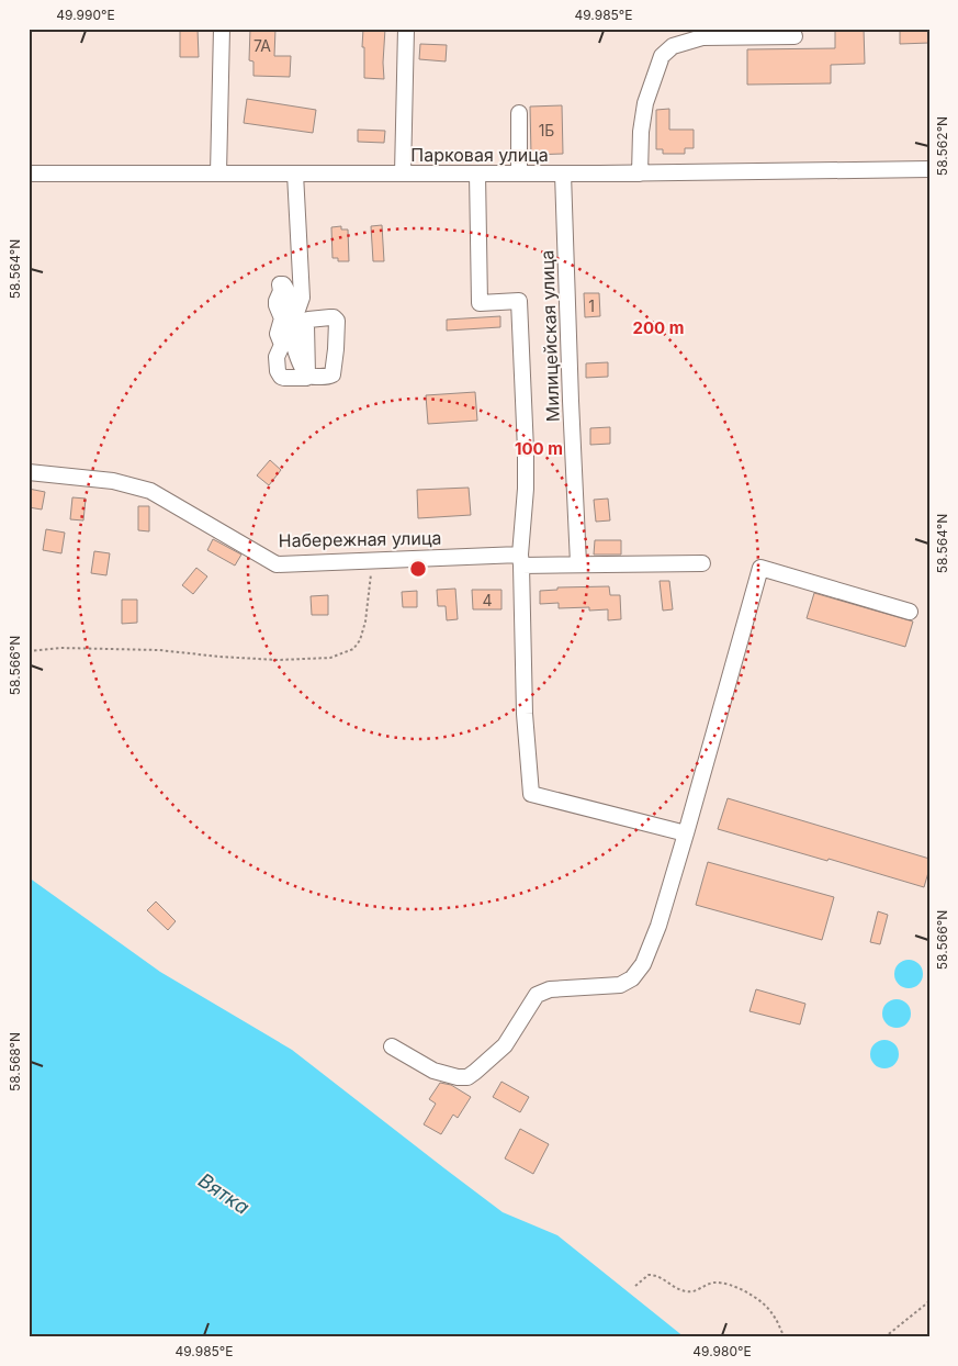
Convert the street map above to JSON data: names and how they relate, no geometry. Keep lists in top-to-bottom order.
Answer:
{
  "streets": {
    "street": ["Парковая улица", "Милицейская улица", "Набережная улица"]
  },
  "crossings": [
    ["Парковая улица", "Милицейская улица"],
    ["Милицейская улица", "Набережная улица"]
  ],
  "water": ["Вятка"],
  "house_numbers": [
    "7А",
    "1Б",
    "1",
    "4"
  ],
  "coordinates": [
    "49.990°E",
    "49.985°E",
    "58.562°N",
    "58.564°N",
    "58.566°N",
    "58.568°N",
    "49.980°E"
  ],
  "rings": ["200 m", "100 m"]
}
